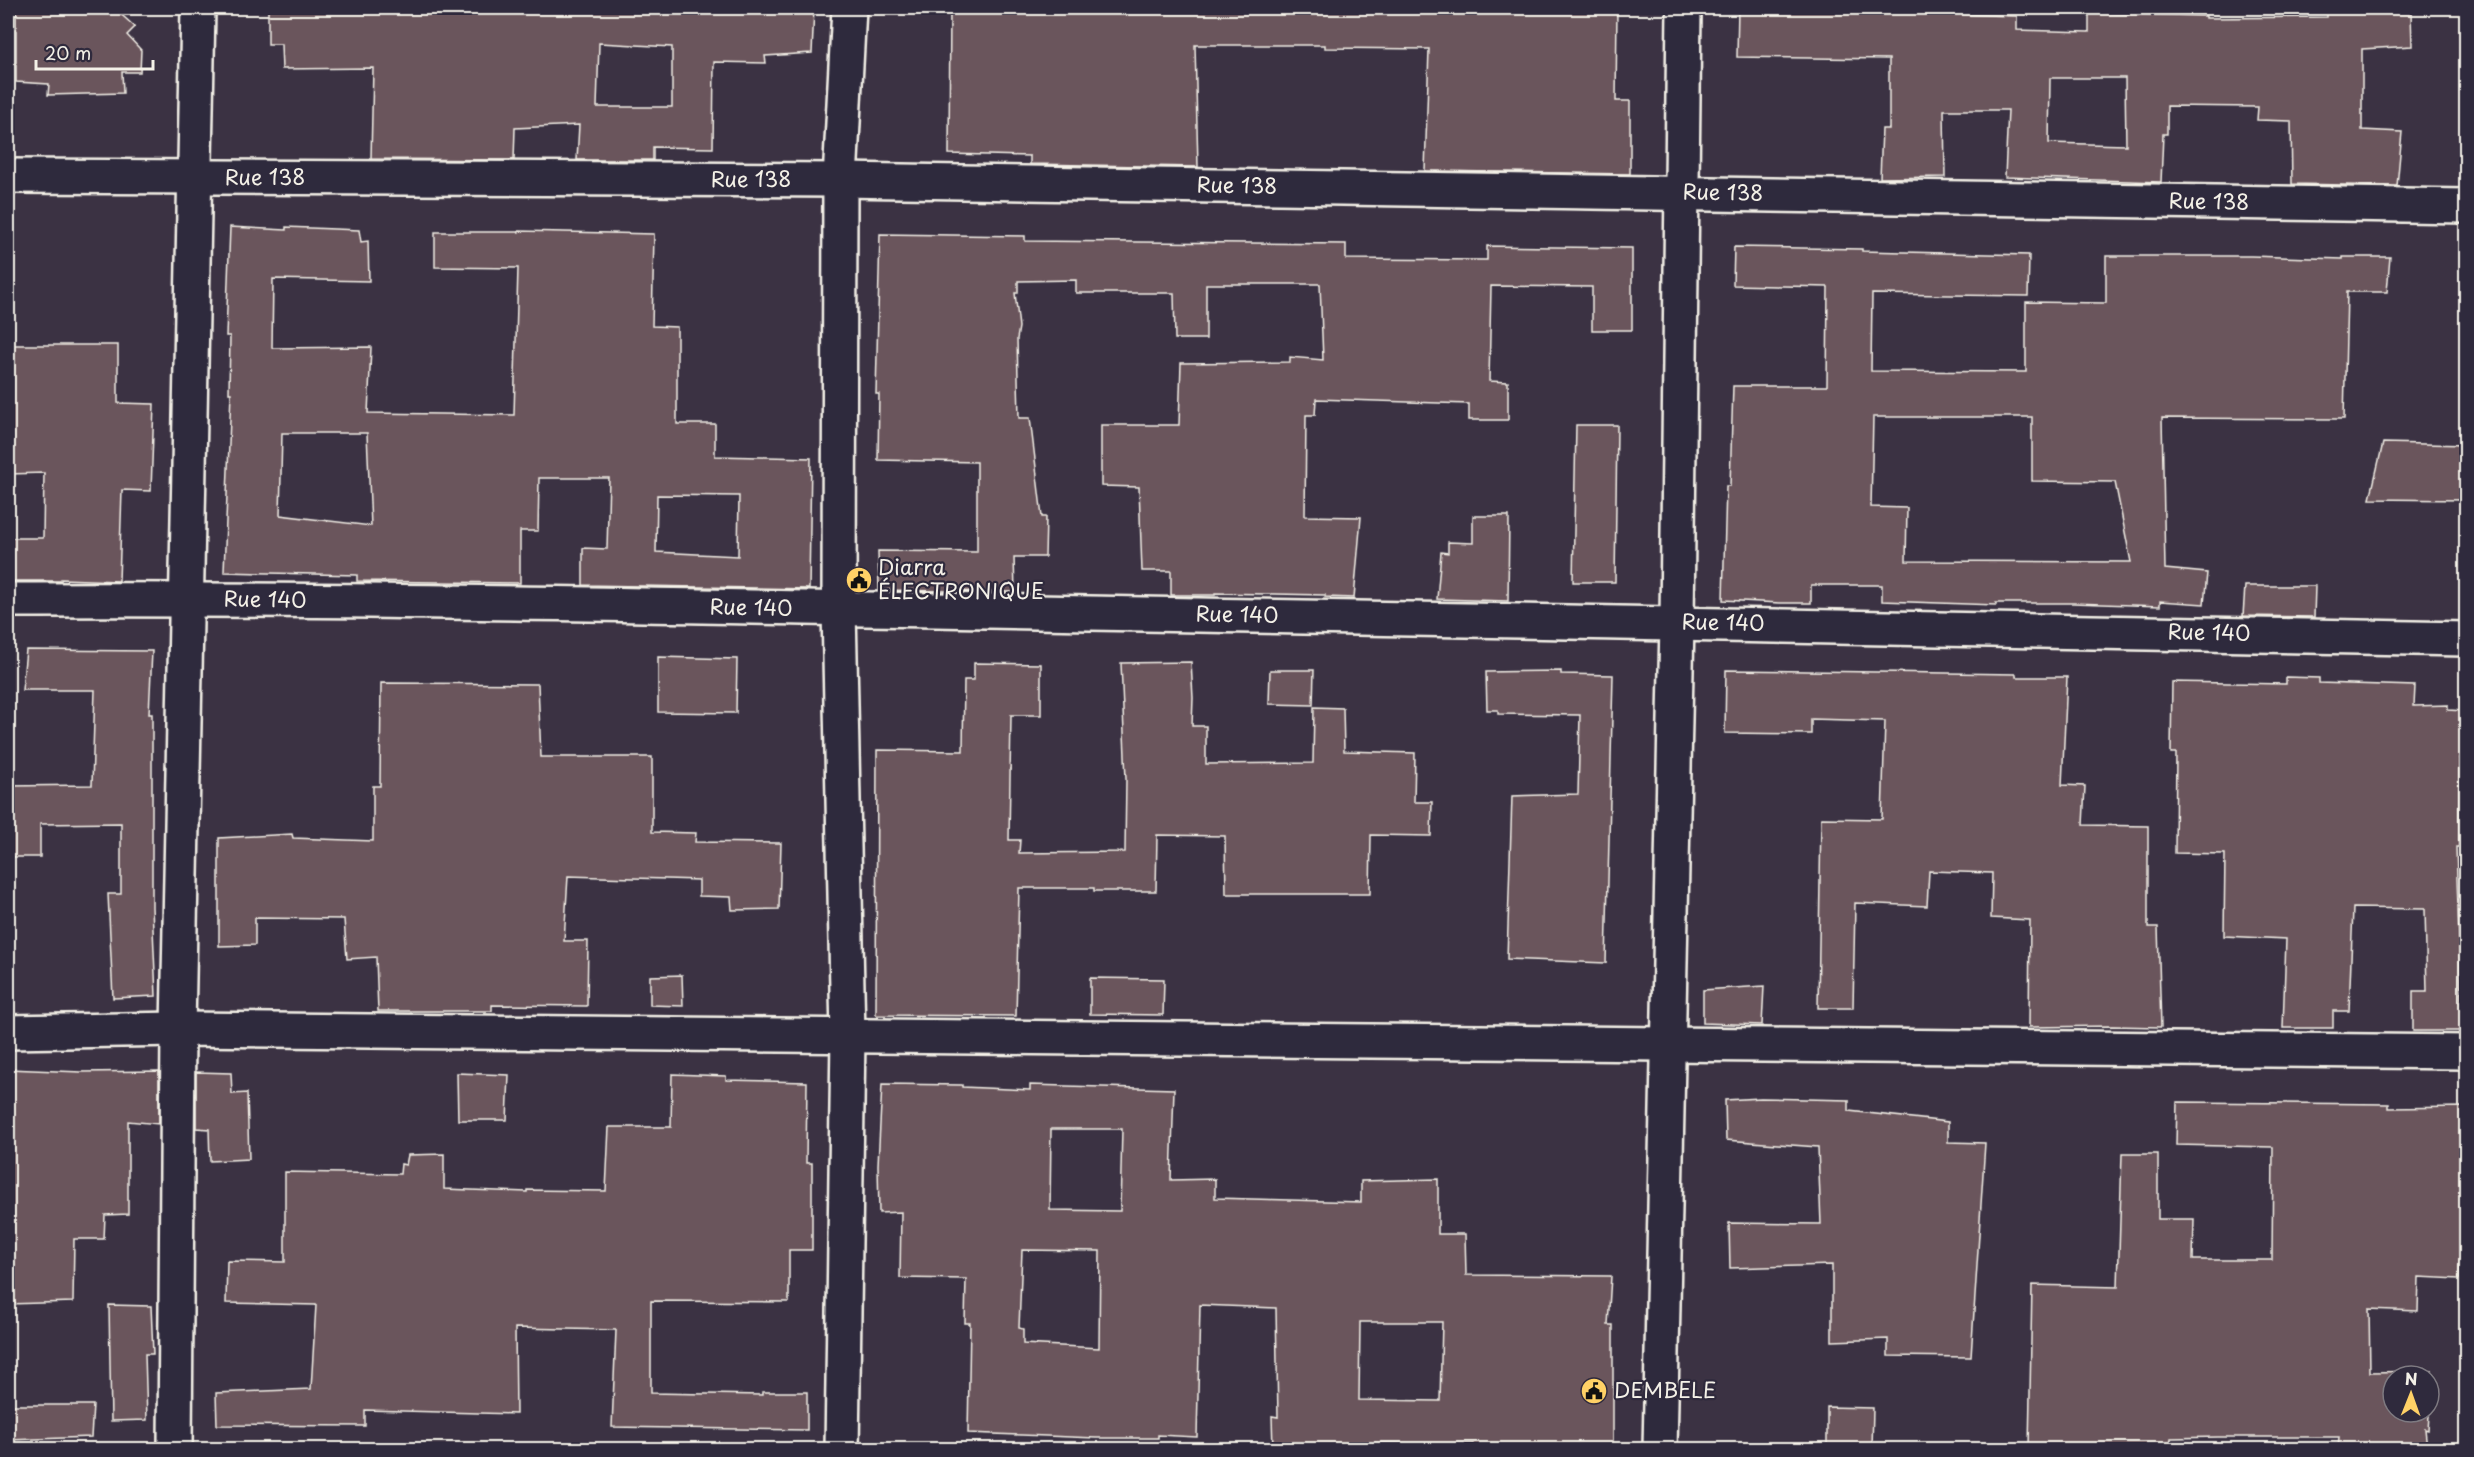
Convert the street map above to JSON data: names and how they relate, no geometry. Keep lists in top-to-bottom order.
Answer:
{
  "streets": {
    "street": ["Rue 138", "Rue 140"]
  },
  "places": {
    "public building": ["Diarra ÉLECTRONIQUE", "DEMBELE"]
  },
  "scale_bar": "20 m",
  "north": "top"
}
